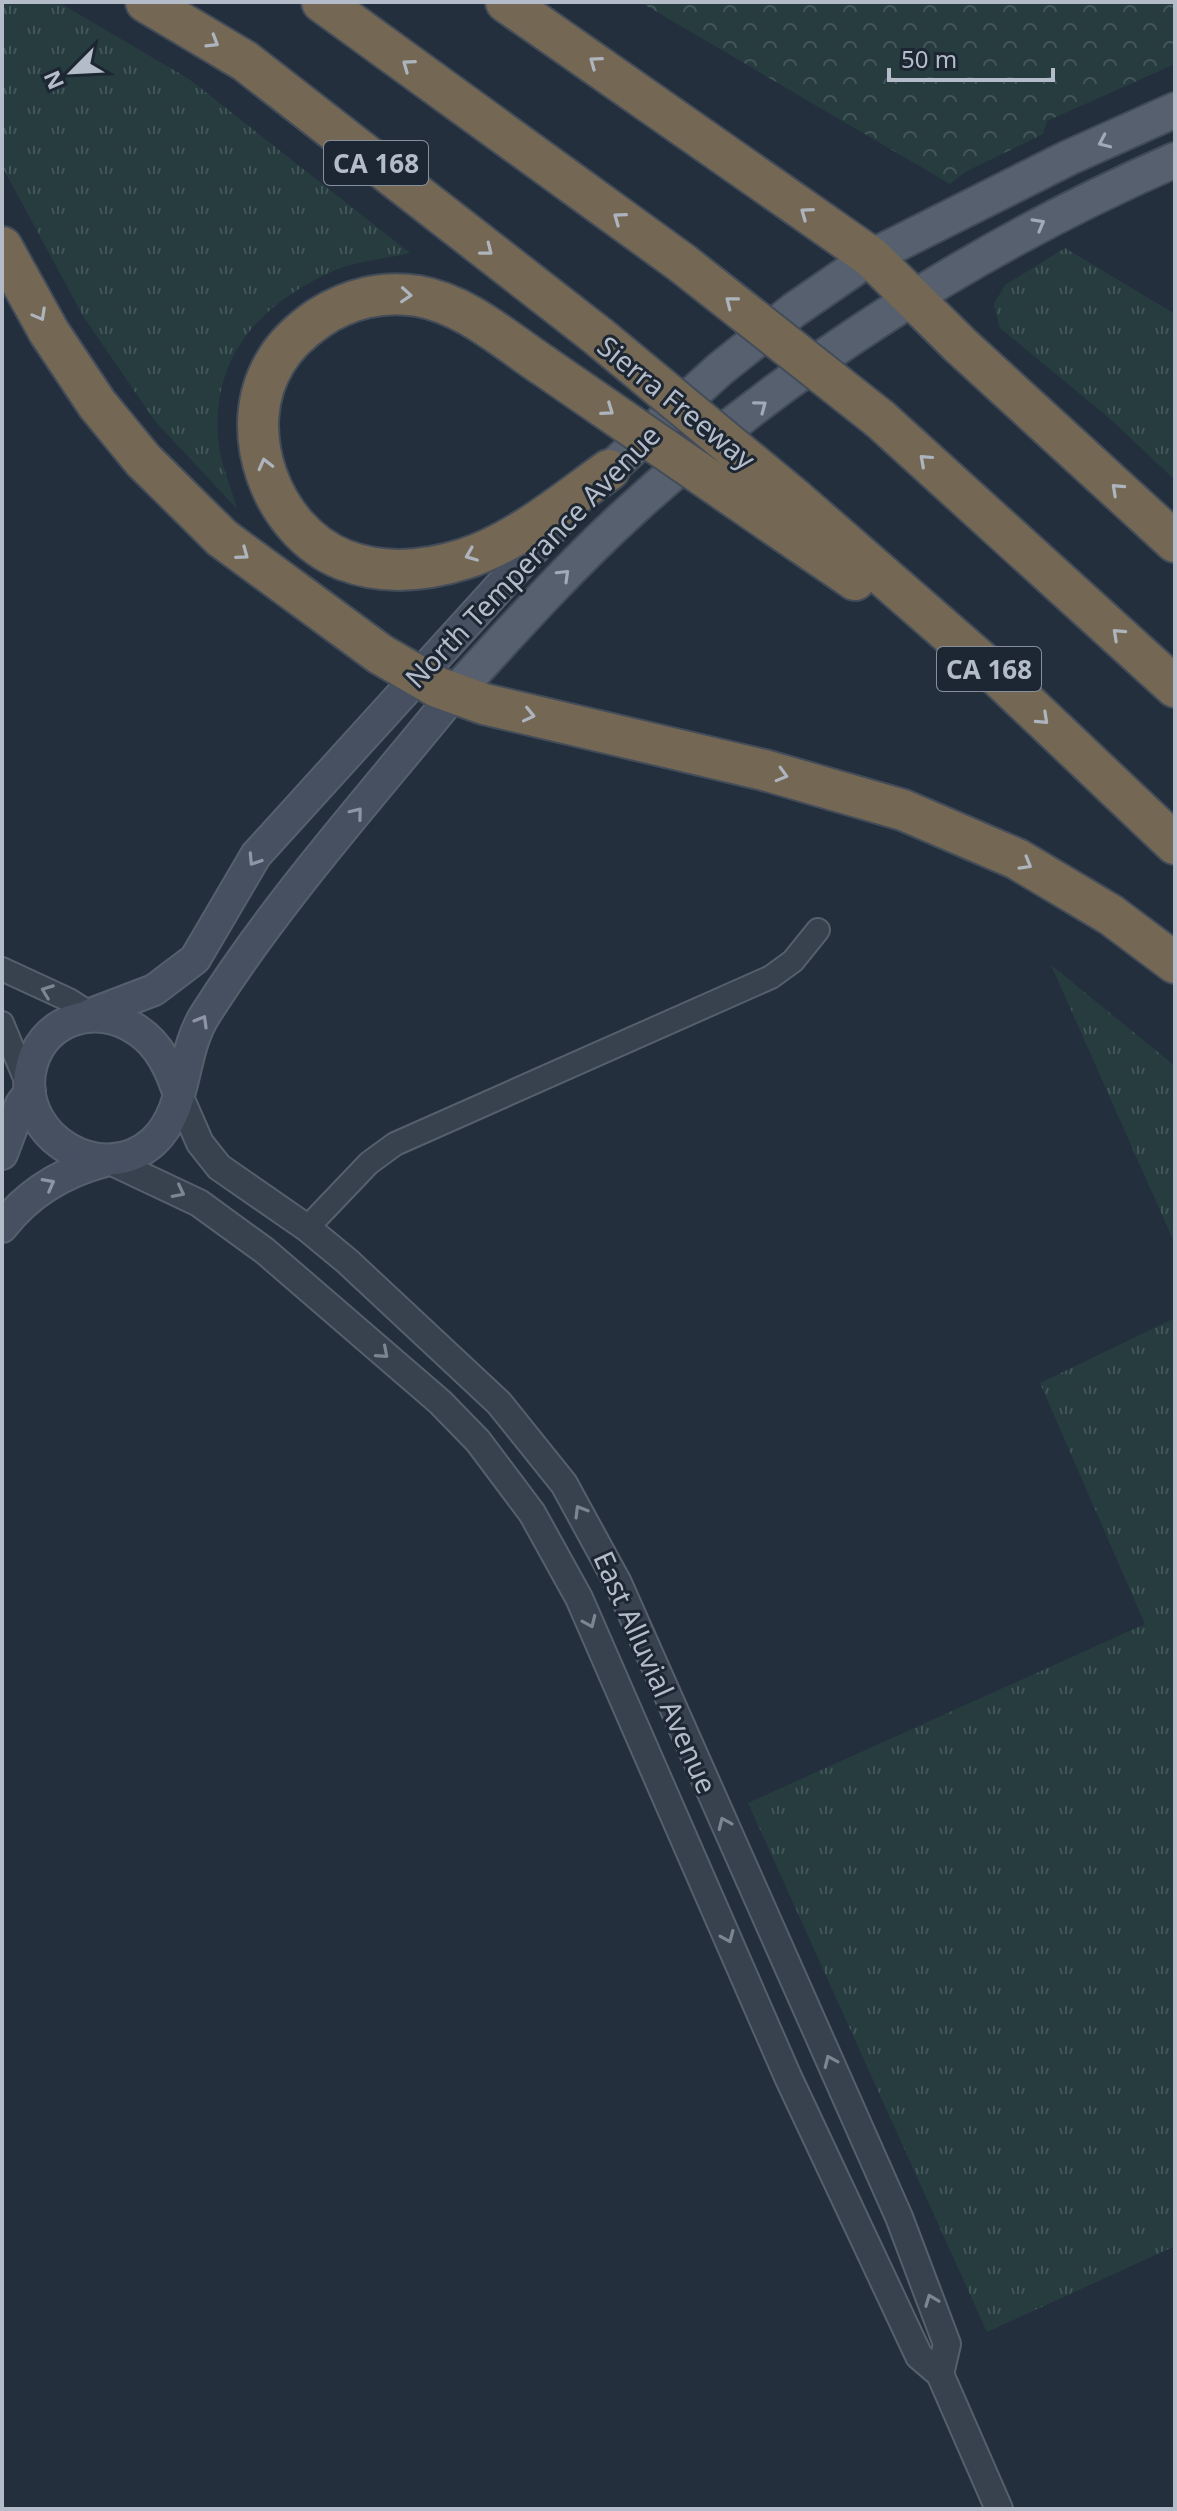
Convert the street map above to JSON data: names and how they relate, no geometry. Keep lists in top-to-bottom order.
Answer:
{
  "streets": {
    "highway": ["CA 168", "Sierra Freeway"],
    "main road": ["North Temperance Avenue"],
    "street": ["East Alluvial Avenue"]
  },
  "crossings": [
    ["CA 168", "Sierra Freeway"],
    ["North Temperance Avenue", "East Alluvial Avenue"]
  ],
  "scale_bar": "50 m",
  "north": "bottom left"
}
